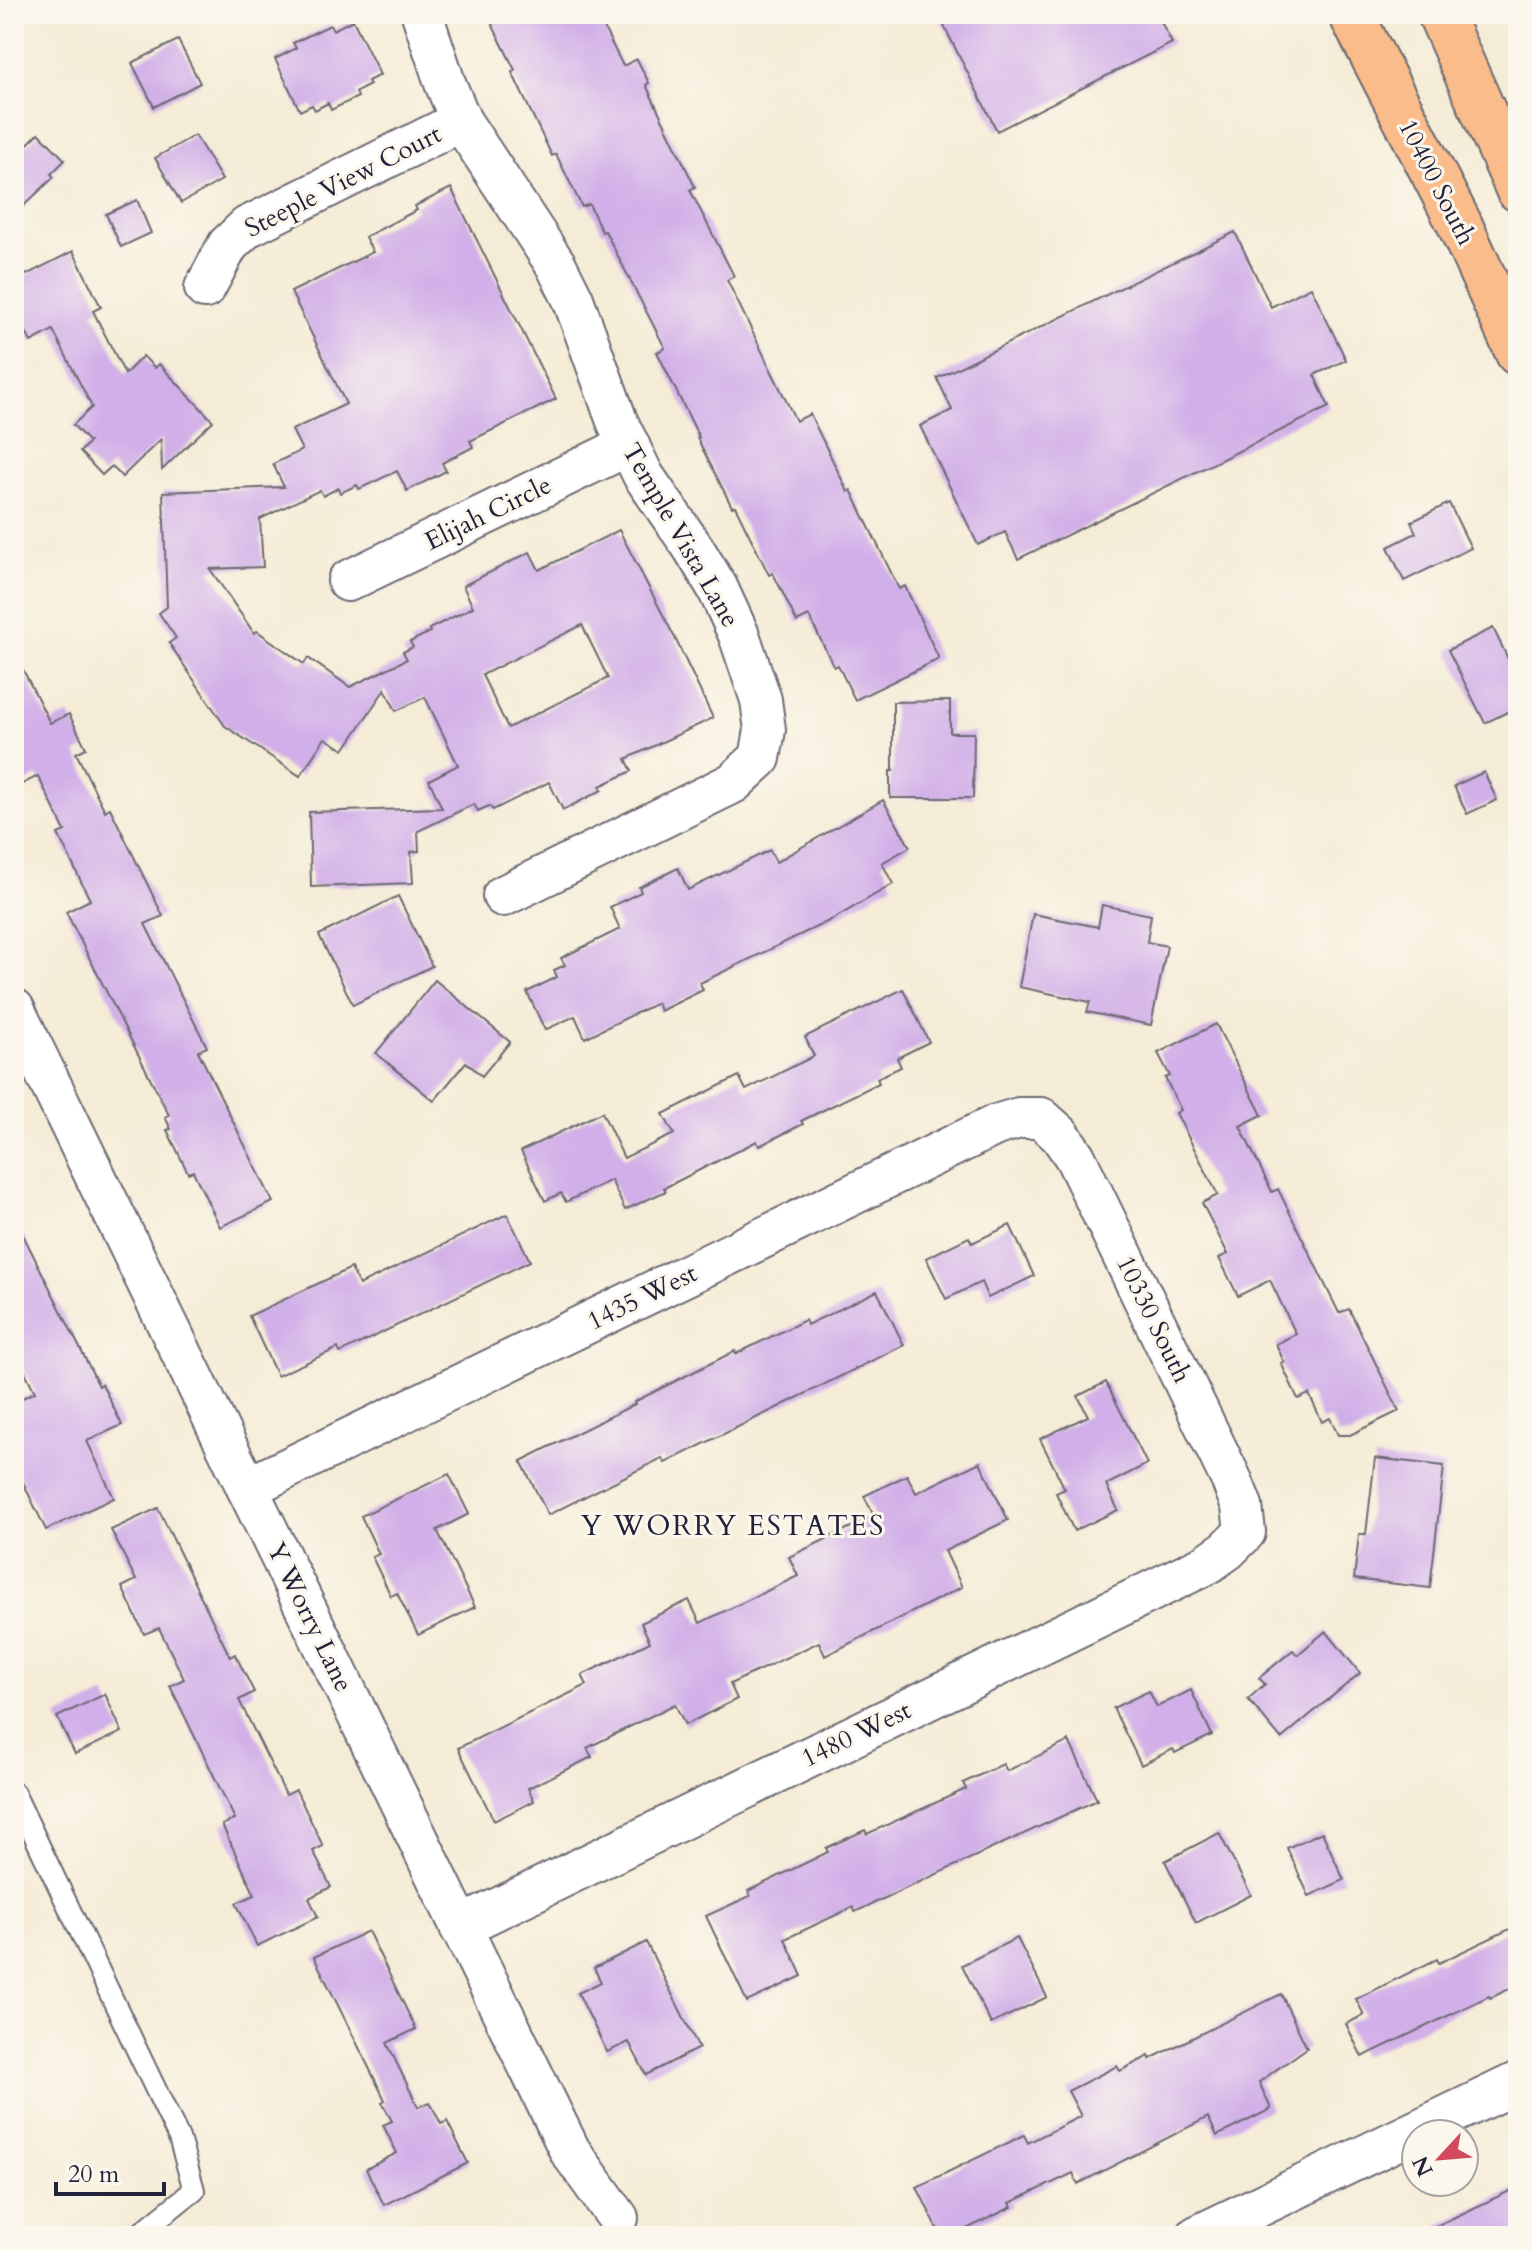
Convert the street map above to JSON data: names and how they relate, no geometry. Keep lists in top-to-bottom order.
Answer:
{
  "streets": {
    "main road": ["10400 South"],
    "street": [
      "Steeple View Court",
      "Elijah Circle",
      "Temple Vista Lane",
      "1435 West",
      "10330 South",
      "Y Worry Lane",
      "1480 West"
    ]
  },
  "crossings": [
    ["Steeple View Court", "Temple Vista Lane"],
    ["Elijah Circle", "Temple Vista Lane"],
    ["1435 West", "10330 South"],
    ["1435 West", "Y Worry Lane"],
    ["10330 South", "1480 West"],
    ["Y Worry Lane", "1480 West"]
  ],
  "districts": ["Y WORRY ESTATES"],
  "scale_bar": "20 m",
  "north": "bottom left"
}
